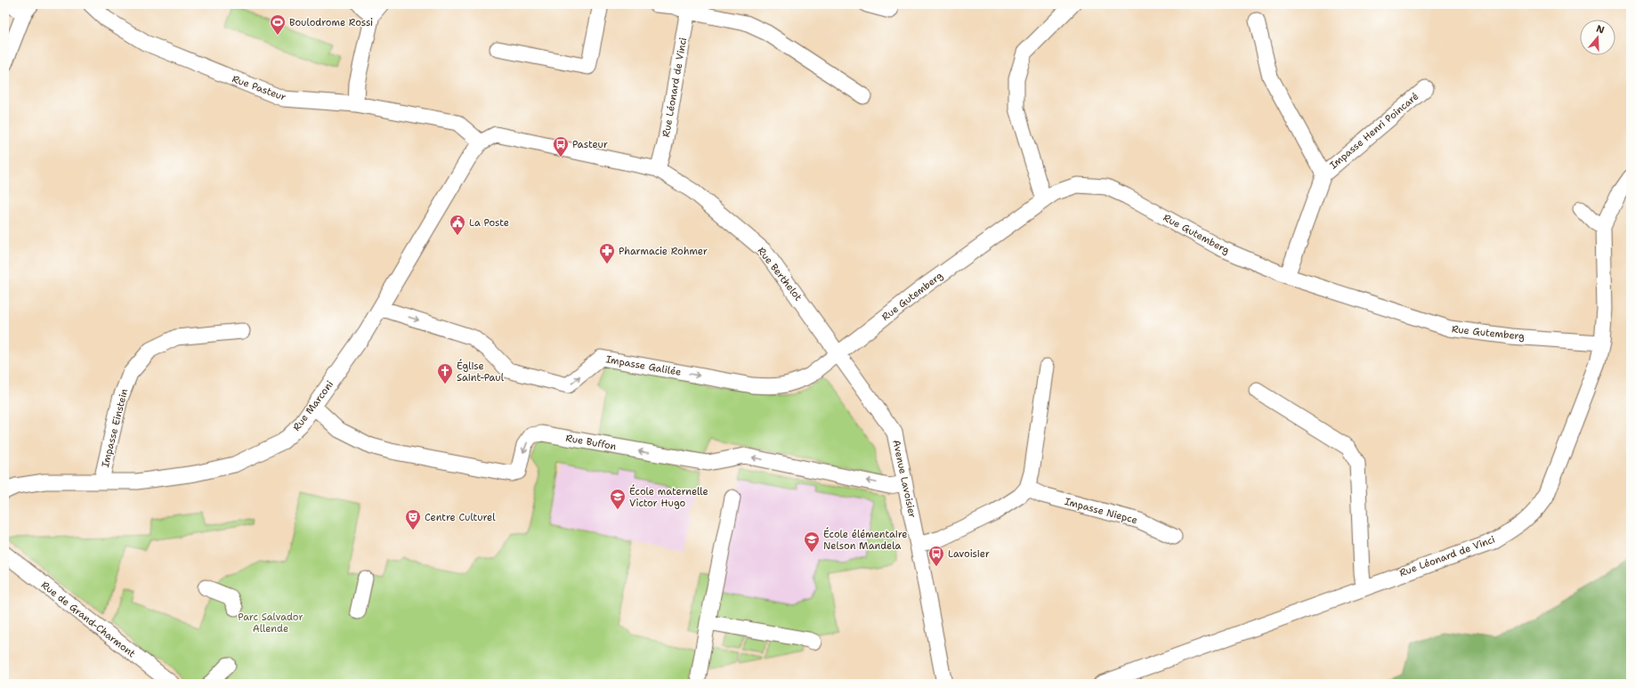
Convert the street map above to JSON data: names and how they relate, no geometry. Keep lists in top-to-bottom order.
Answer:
{
  "streets": {
    "street": [
      "Rue Léonard de Vinci",
      "Rue Pasteur",
      "Impasse Henri Poincaré",
      "Rue Gutemberg",
      "Rue Berthelot",
      "Impasse Galilée",
      "Rue Marconi",
      "Impasse Einstein",
      "Rue Buffon",
      "Avenue Lavoisier",
      "Impasse Niepce",
      "Rue de Grand-Charmont"
    ]
  },
  "crossings": [
    ["Rue Léonard de Vinci", "Rue Gutemberg"],
    ["Rue Léonard de Vinci", "Rue Berthelot"],
    ["Rue Pasteur", "Rue Berthelot"],
    ["Rue Pasteur", "Rue Marconi"],
    ["Impasse Henri Poincaré", "Rue Gutemberg"],
    ["Rue Gutemberg", "Rue Berthelot"],
    ["Rue Gutemberg", "Impasse Galilée"],
    ["Rue Gutemberg", "Avenue Lavoisier"],
    ["Rue Berthelot", "Impasse Galilée"],
    ["Rue Berthelot", "Rue Marconi"],
    ["Rue Berthelot", "Avenue Lavoisier"],
    ["Impasse Galilée", "Rue Marconi"],
    ["Impasse Galilée", "Avenue Lavoisier"],
    ["Rue Marconi", "Impasse Einstein"],
    ["Rue Marconi", "Rue Buffon"],
    ["Rue Buffon", "Avenue Lavoisier"]
  ],
  "one_way": ["Impasse Galilée", "Rue Buffon"],
  "parks": ["Parc Salvador Allende"],
  "places": {
    "sports": ["Boulodrome Rossi"],
    "bus stop": ["Pasteur", "Lavoisier"],
    "public building": ["La Poste"],
    "pharmacy": ["Pharmacie Rohmer"],
    "church": ["Église Saint-Paul"],
    "school or university": ["École maternelle Victor Hugo", "École élémentaire Nelson Mandela"],
    "theatre": ["Centre Culturel"]
  },
  "north": "top"
}
